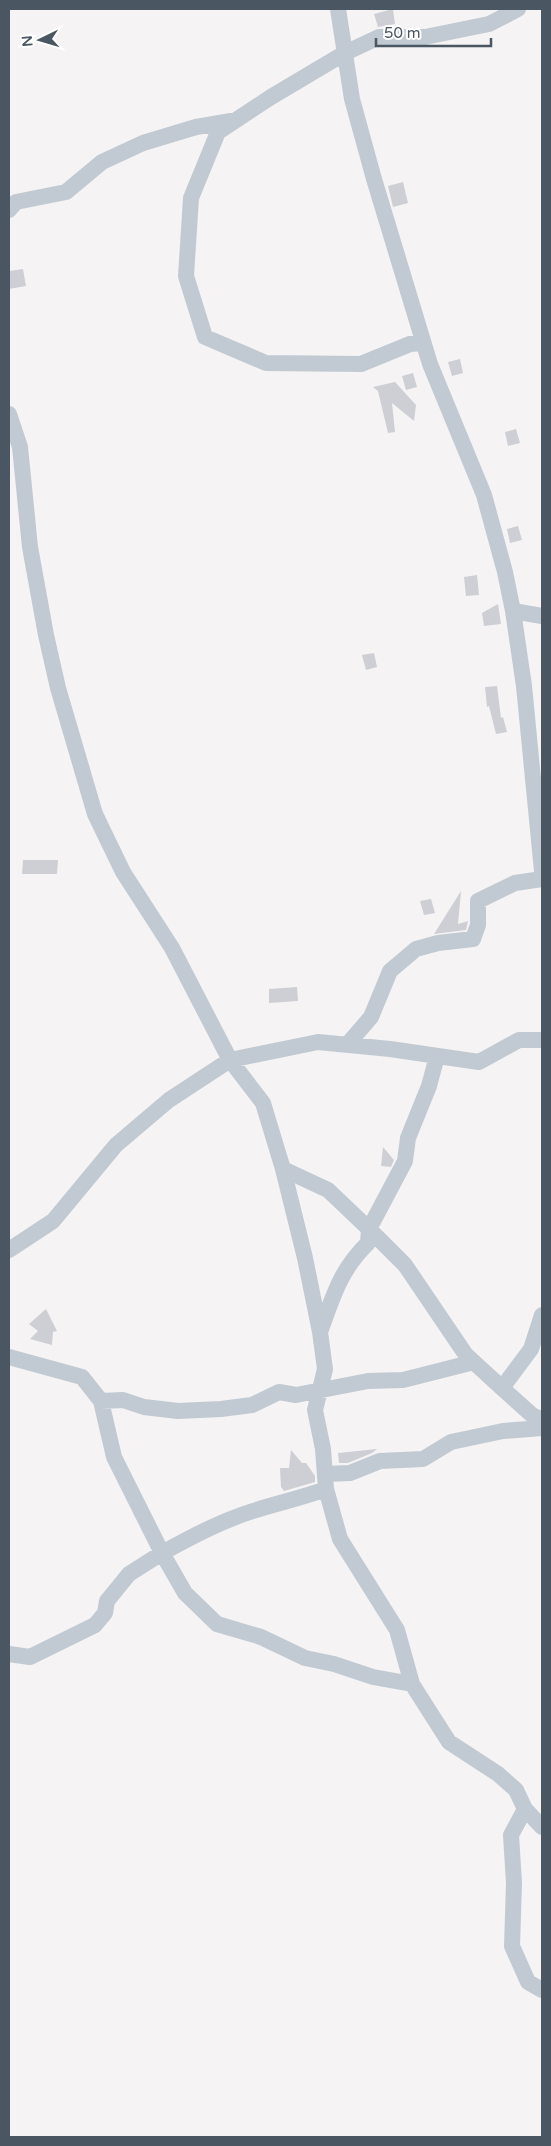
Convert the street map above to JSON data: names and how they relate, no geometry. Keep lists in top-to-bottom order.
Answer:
{
  "scale_bar": "50 m",
  "north": "left"
}
